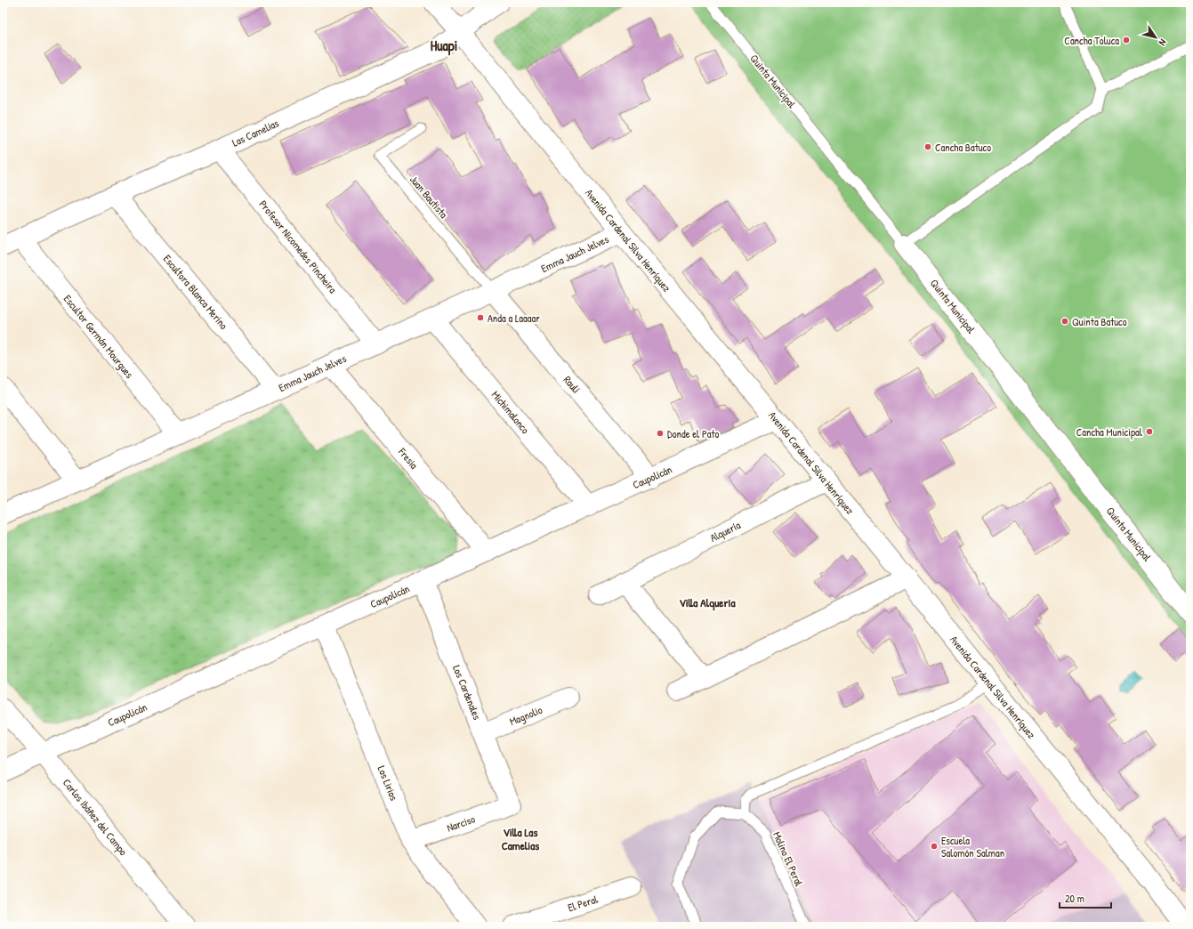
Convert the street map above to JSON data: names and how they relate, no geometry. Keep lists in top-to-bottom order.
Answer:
{
  "streets": {
    "street": [
      "Quinta Municipal",
      "Las Camelias",
      "Avenida Cardenal Silva Henríquez",
      "Profesor Nicomedes Pincheira",
      "Emma Jauch Jelves",
      "Escultora Blanca Merino",
      "Escultor Germán Mourgues",
      "Raulí",
      "Michimalonco",
      "Fresia",
      "Caupolicán",
      "Alquería",
      "Los Cardenales",
      "Magnolio",
      "Los Lirios",
      "Carlos Ibáñez del Campo",
      "Narciso",
      "El Peral"
    ],
    "lane": ["Juan Bautista", "Molino El Peral"]
  },
  "crossings": [
    ["Las Camelias", "Avenida Cardenal Silva Henríquez"],
    ["Las Camelias", "Profesor Nicomedes Pincheira"],
    ["Las Camelias", "Escultora Blanca Merino"],
    ["Las Camelias", "Escultor Germán Mourgues"],
    ["Juan Bautista", "Emma Jauch Jelves"],
    ["Juan Bautista", "Raulí"],
    ["Avenida Cardenal Silva Henríquez", "Emma Jauch Jelves"],
    ["Avenida Cardenal Silva Henríquez", "Caupolicán"],
    ["Avenida Cardenal Silva Henríquez", "Alquería"],
    ["Profesor Nicomedes Pincheira", "Emma Jauch Jelves"],
    ["Emma Jauch Jelves", "Escultora Blanca Merino"],
    ["Emma Jauch Jelves", "Escultor Germán Mourgues"],
    ["Emma Jauch Jelves", "Raulí"],
    ["Emma Jauch Jelves", "Michimalonco"],
    ["Emma Jauch Jelves", "Fresia"],
    ["Raulí", "Caupolicán"],
    ["Michimalonco", "Caupolicán"],
    ["Fresia", "Caupolicán"],
    ["Caupolicán", "Los Cardenales"],
    ["Caupolicán", "Los Lirios"],
    ["Caupolicán", "Carlos Ibáñez del Campo"],
    ["Los Cardenales", "Magnolio"],
    ["Los Cardenales", "Narciso"],
    ["Los Lirios", "Narciso"]
  ],
  "districts": ["Huapi", "Villa Alquería", "Villa Las Camelias"],
  "places": [
    "Cancha Toluca",
    "Cancha Batuco",
    "Anda a Laaaar",
    "Quinta Batuco",
    "Cancha Municipal",
    "Donde el Pato",
    "Escuela Salomón Salman"
  ],
  "scale_bar": "20 m",
  "north": "bottom right"
}
